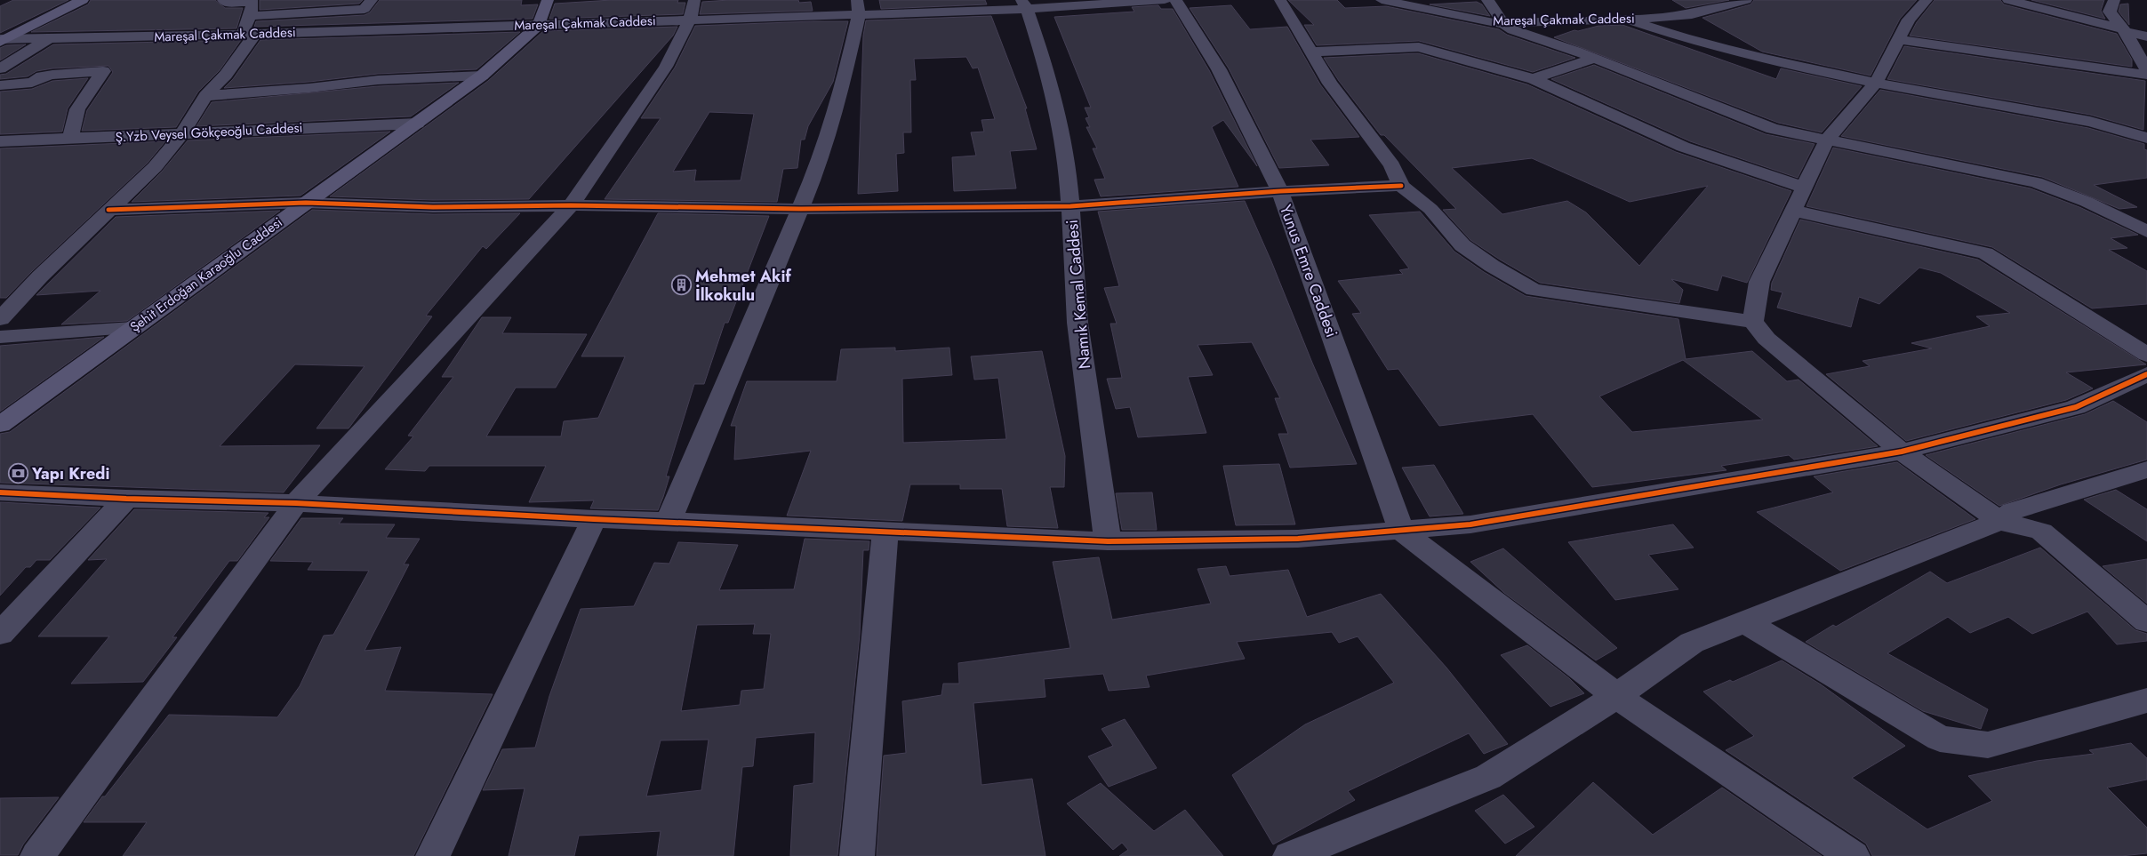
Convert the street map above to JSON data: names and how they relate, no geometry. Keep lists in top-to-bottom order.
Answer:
{
  "streets": {
    "main road": ["Şehit Erdoğan Karaoğlu Caddesi"],
    "street": [
      "Mareşal Çakmak Caddesi",
      "Ş.Yzb Veysel Gökçeoğlu Caddesi",
      "Yunus Emre Caddesi",
      "Namık Kemal Caddesi"
    ]
  },
  "crossings": [
    ["Mareşal Çakmak Caddesi", "Şehit Erdoğan Karaoğlu Caddesi"],
    ["Mareşal Çakmak Caddesi", "Namık Kemal Caddesi"],
    ["Ş.Yzb Veysel Gökçeoğlu Caddesi", "Şehit Erdoğan Karaoğlu Caddesi"]
  ],
  "places": {
    "building": ["Mehmet Akif İlkokulu"],
    "bank": ["Yapı Kredi"]
  }
}
